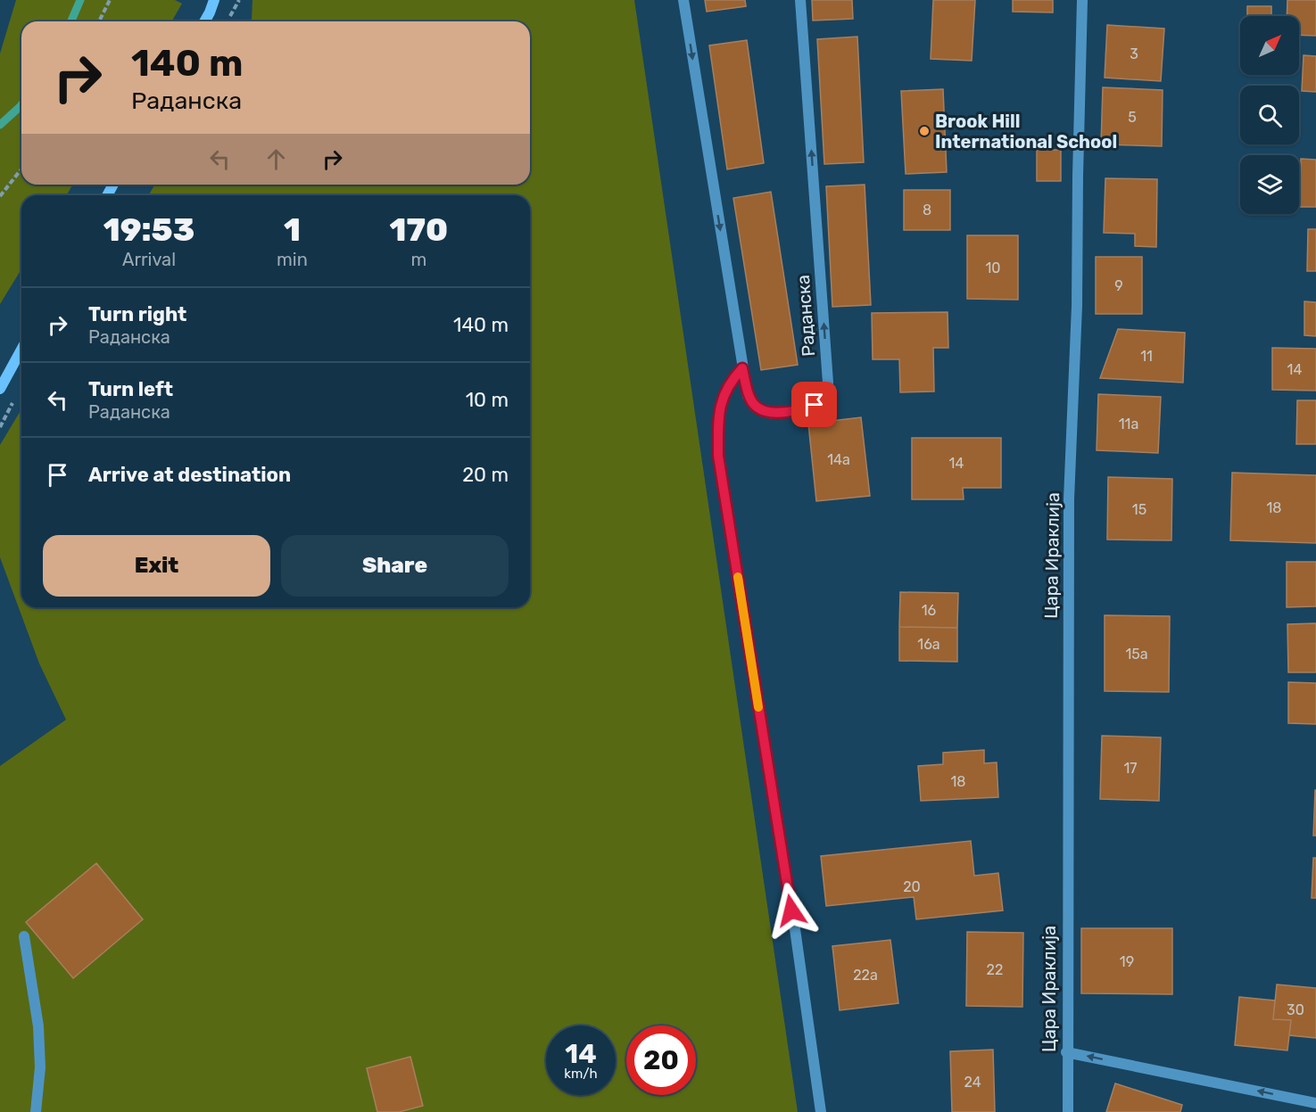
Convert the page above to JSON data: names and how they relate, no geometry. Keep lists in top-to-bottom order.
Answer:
{
  "streets": {
    "street": ["Раданска", "Цара Ираклија"]
  },
  "places": ["Brook Hill International School"],
  "house_numbers": [
    "3",
    "5",
    "8",
    "10",
    "9",
    "11",
    "14",
    "11a",
    "14a",
    "14",
    "18",
    "15",
    "16",
    "16a",
    "15a",
    "17",
    "18",
    "20",
    "19",
    "22",
    "22a",
    "30",
    "24"
  ],
  "north": "top right",
  "page": {
    "turn": ["140 m", "Раданска"],
    "eta": [
      "19:53",
      "Arrival",
      "1",
      "min",
      "170",
      "m"
    ],
    "list": [
      {
        "name": "Turn right",
        "note": "Раданска",
        "value": "140 m"
      },
      {
        "name": "Turn left",
        "note": "Раданска",
        "value": "10 m"
      },
      {
        "name": "Arrive at destination",
        "value": "20 m"
      }
    ],
    "buttons": ["Exit", "Share"],
    "speed": "14 km/h",
    "limit": "20"
  }
}
